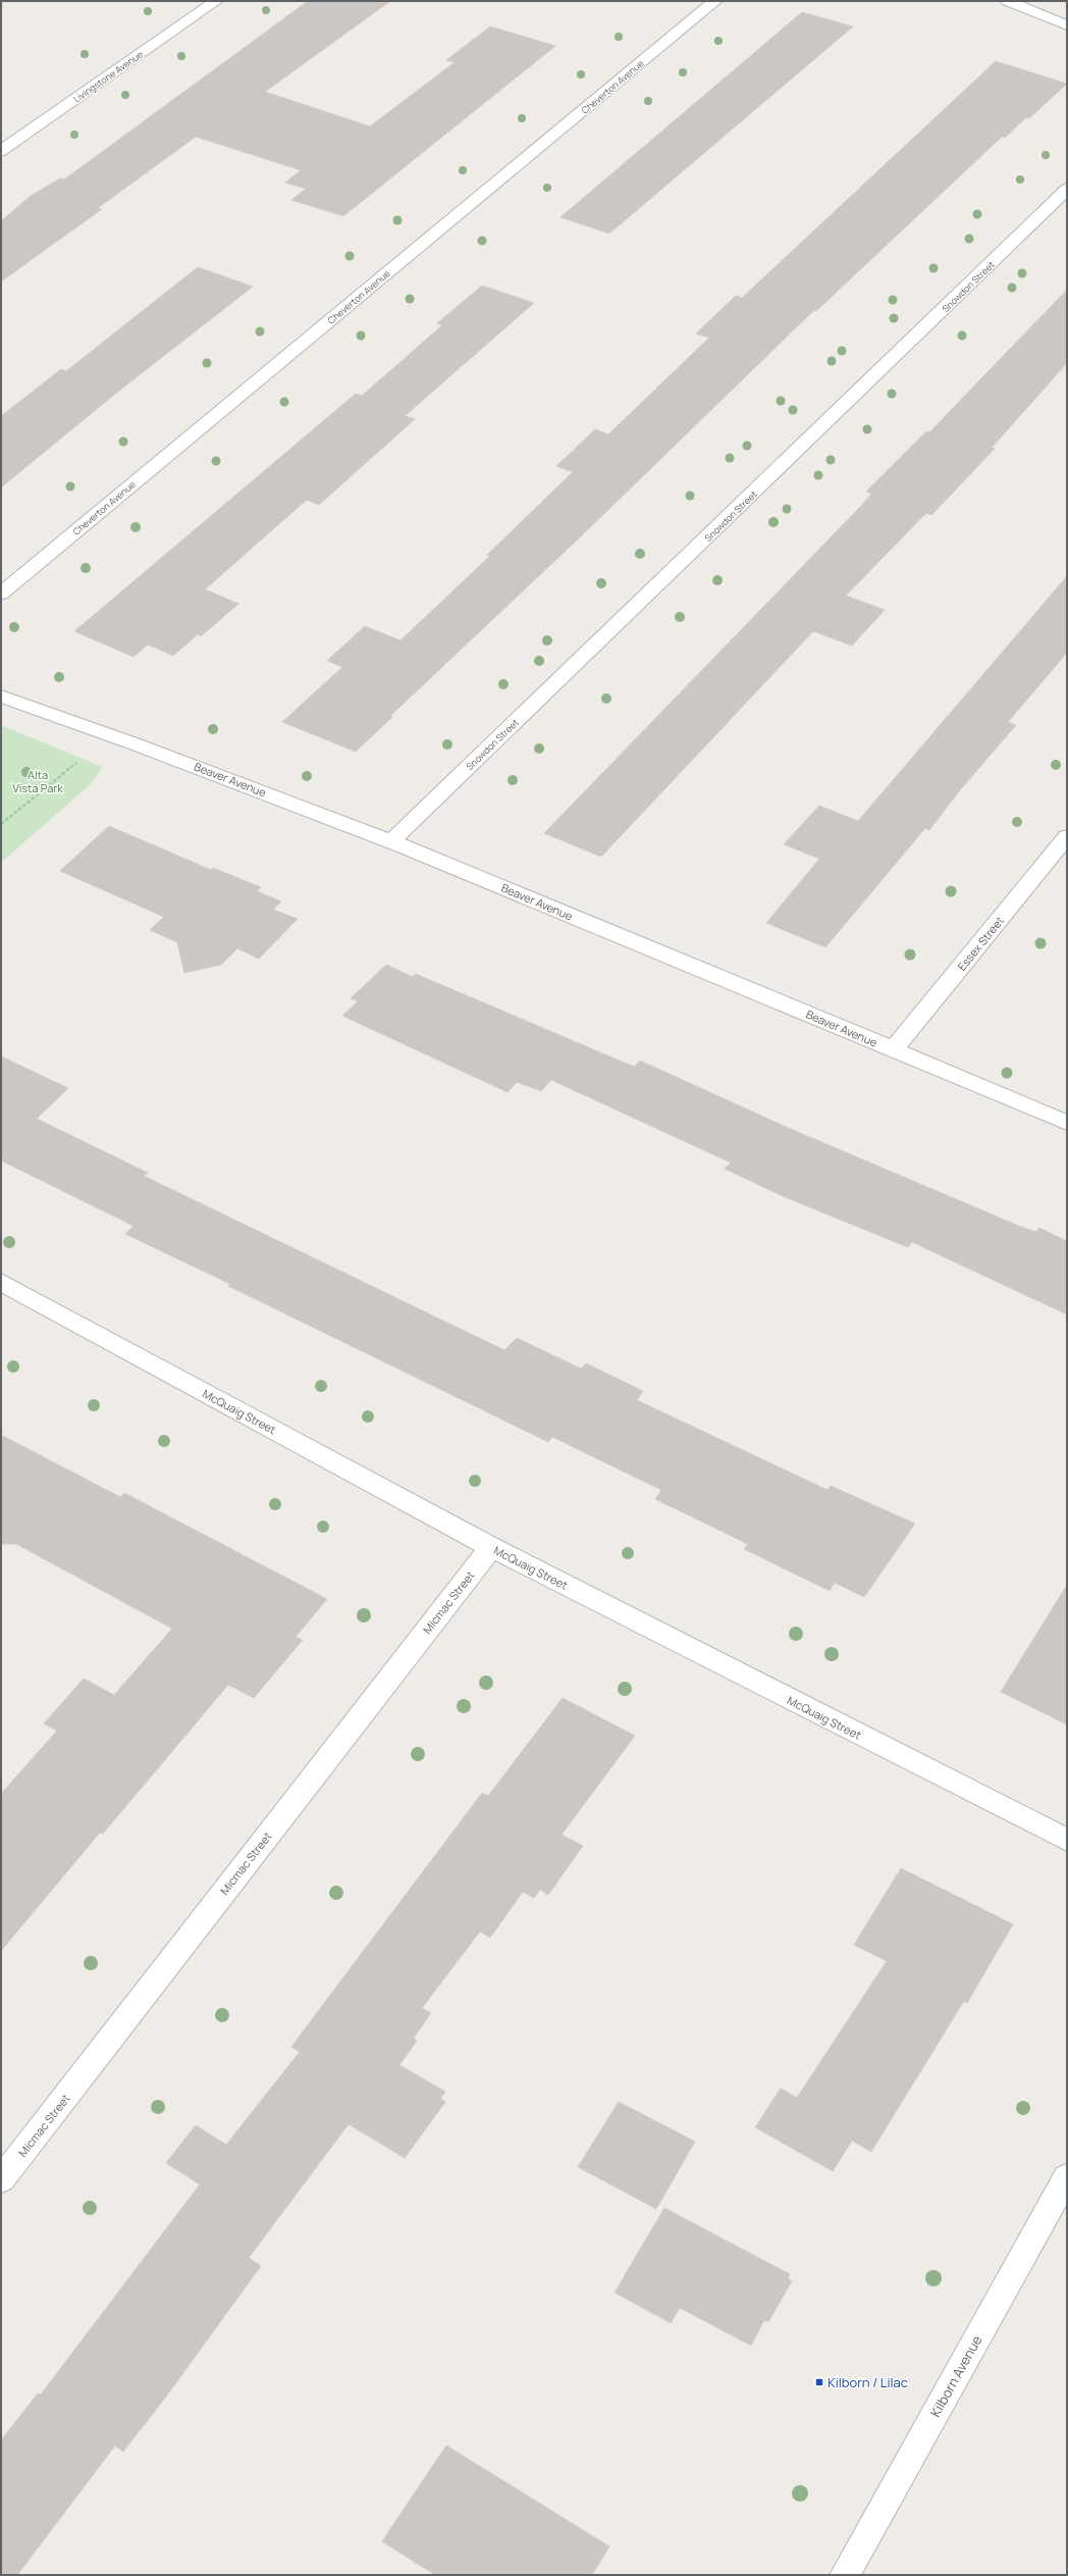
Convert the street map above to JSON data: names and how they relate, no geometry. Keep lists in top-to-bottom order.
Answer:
{
  "streets": {
    "street": [
      "Livingstone Avenue",
      "Cheverton Avenue",
      "Snowdon Street",
      "Beaver Avenue",
      "Essex Street",
      "McQuaig Street",
      "Micmac Street",
      "Kilborn Avenue"
    ]
  },
  "crossings": [
    ["Snowdon Street", "Beaver Avenue"],
    ["Beaver Avenue", "Essex Street"],
    ["McQuaig Street", "Micmac Street"]
  ],
  "parks": ["Alta Vista Park"],
  "places": {
    "transit": ["Kilborn / Lilac"]
  }
}
